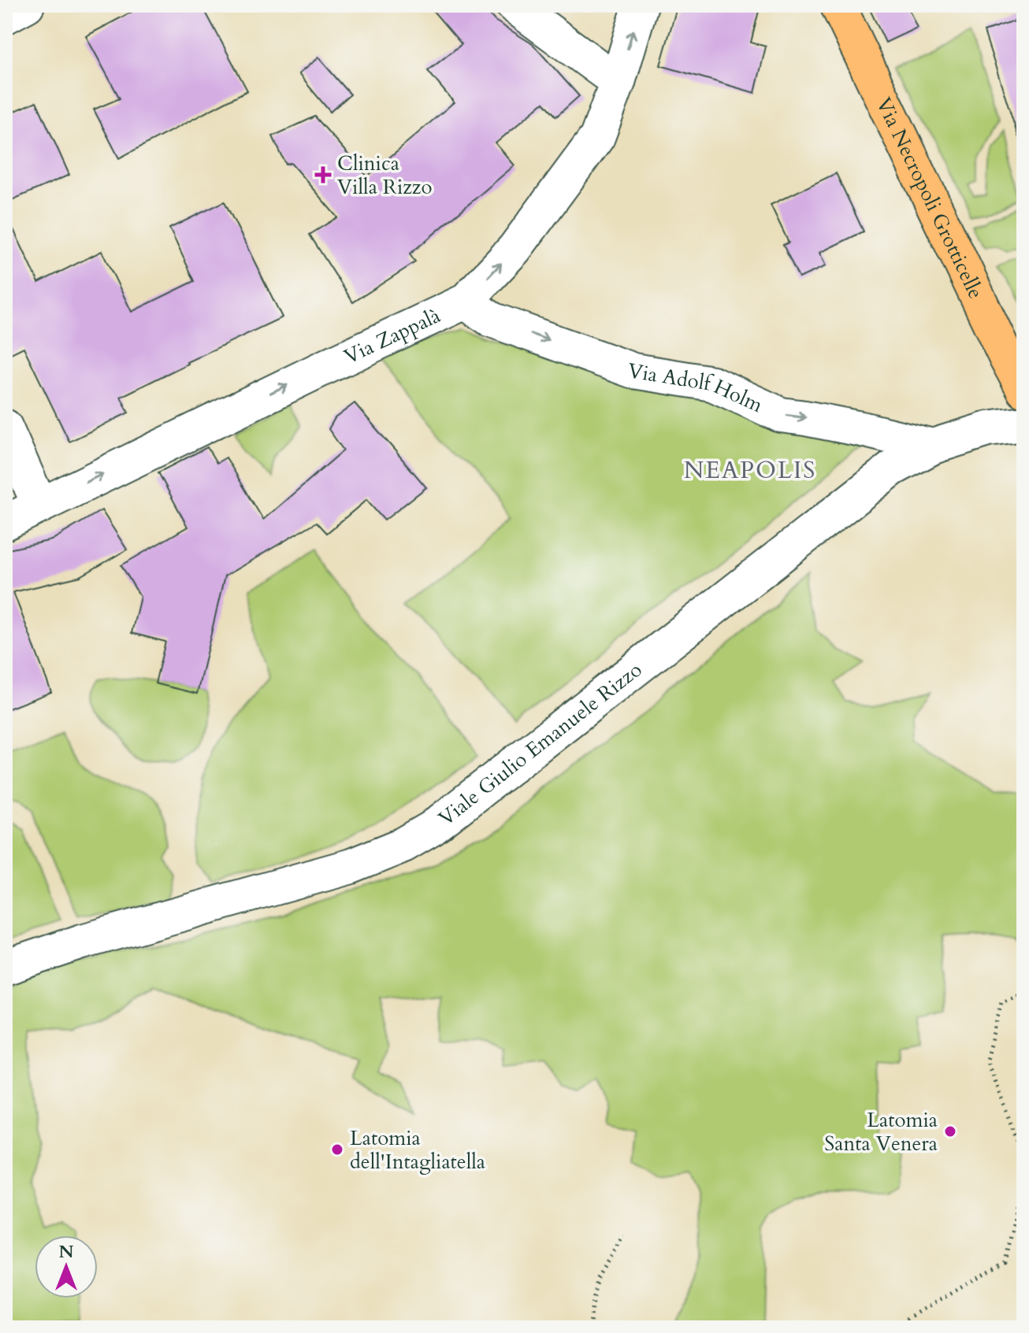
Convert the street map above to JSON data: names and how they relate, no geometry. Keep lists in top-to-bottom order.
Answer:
{
  "streets": {
    "main road": ["Via Necropoli Grotticelle"],
    "street": ["Via Zappalà", "Via Adolf Holm", "Viale Giulio Emanuele Rizzo"]
  },
  "crossings": [
    ["Via Zappalà", "Via Adolf Holm"],
    ["Via Adolf Holm", "Viale Giulio Emanuele Rizzo"]
  ],
  "one_way": ["Via Zappalà", "Via Adolf Holm"],
  "districts": ["NEAPOLIS"],
  "places": {
    "health": ["Clinica Villa Rizzo"],
    "other": ["Latomia Santa Venera", "Latomia dell'Intagliatella"]
  },
  "north": "top"
}
